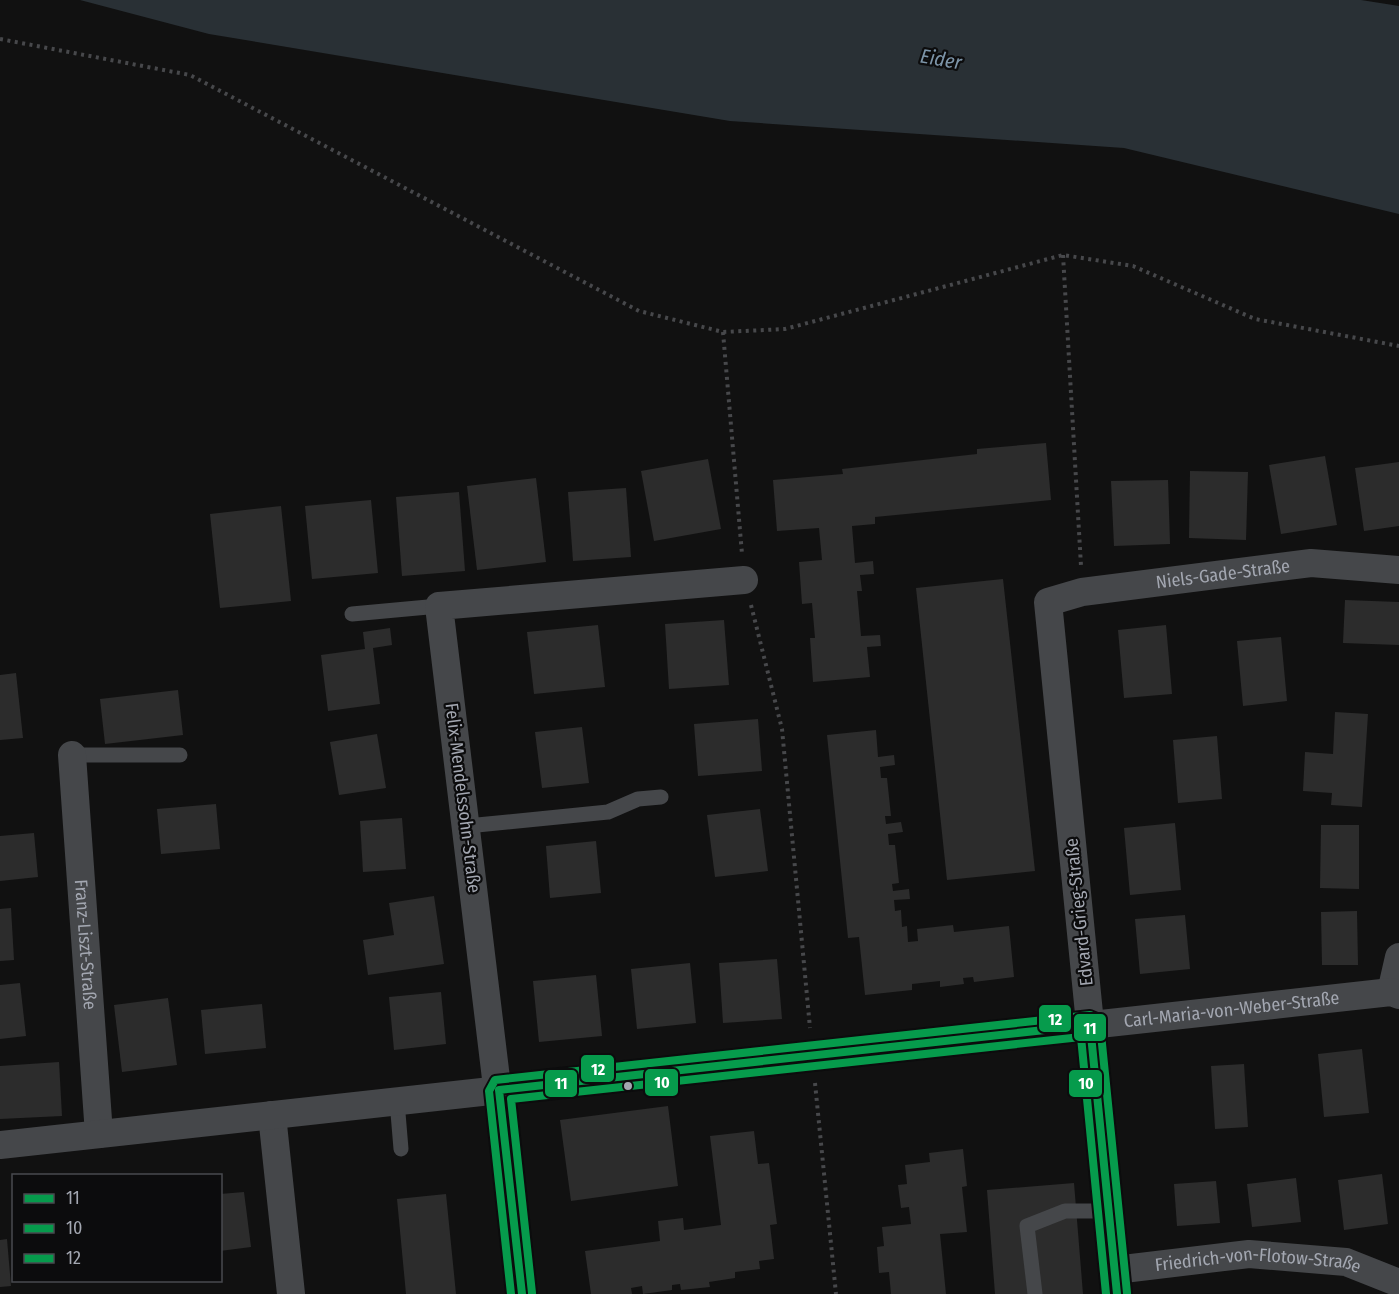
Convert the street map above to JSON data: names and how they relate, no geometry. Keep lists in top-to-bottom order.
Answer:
{
  "streets": {
    "street": [
      "Niels-Gade-Straße",
      "Felix-Mendelssohn-Straße",
      "Edvard-Grieg-Straße",
      "Franz-Liszt-Straße",
      "Carl-Maria-von-Weber-Straße",
      "Friedrich-von-Flotow-Straße"
    ]
  },
  "crossings": [
    ["Niels-Gade-Straße", "Edvard-Grieg-Straße"],
    ["Felix-Mendelssohn-Straße", "Carl-Maria-von-Weber-Straße"],
    ["Edvard-Grieg-Straße", "Carl-Maria-von-Weber-Straße"],
    ["Edvard-Grieg-Straße", "Friedrich-von-Flotow-Straße"]
  ],
  "water": ["Eider"],
  "lines": ["transit line 12", "transit line 11", "transit line 10"],
  "legend": ["11", "10", "12"]
}
